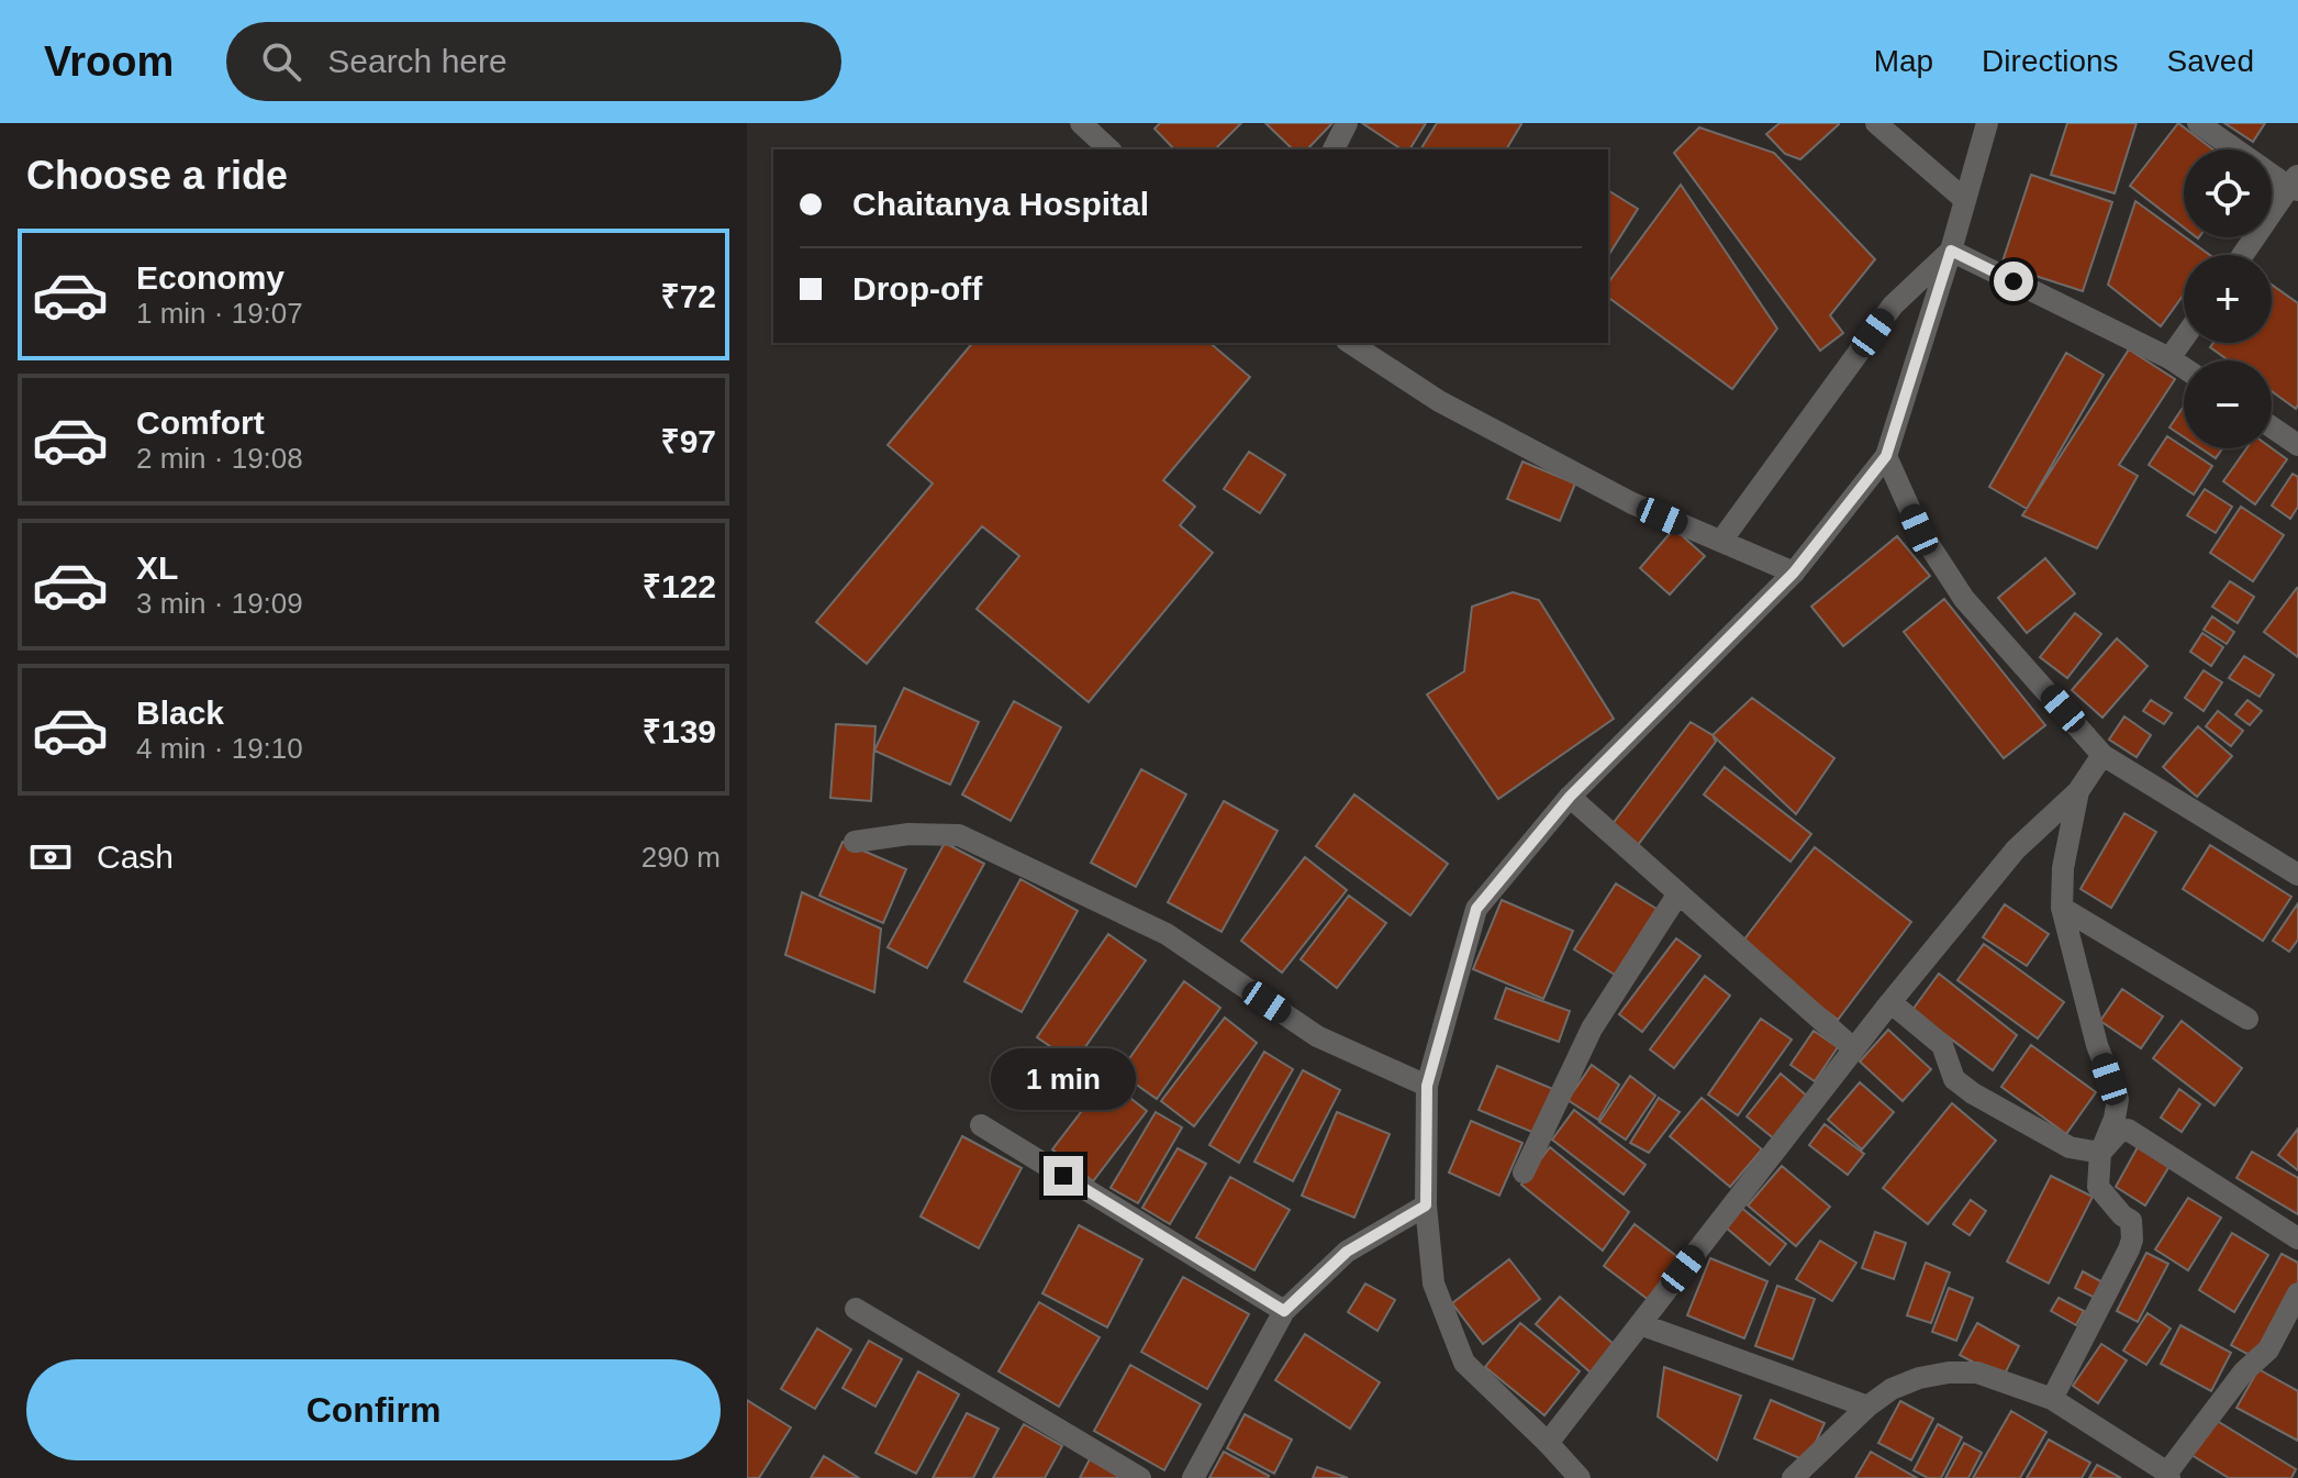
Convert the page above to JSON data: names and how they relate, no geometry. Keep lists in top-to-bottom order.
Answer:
{
  "page": {
    "header": "Vroom",
    "search": "Search here",
    "nav": ["Map", "Directions", "Saved"],
    "heading": "Choose a ride",
    "map_buttons": ["+", "−"],
    "banner": ["Chaitanya Hospital", "Drop-off"],
    "list": [
      {
        "name": "Economy",
        "note": "1 min · 19:07",
        "value": "₹72"
      },
      {
        "name": "Comfort",
        "note": "2 min · 19:08",
        "value": "₹97"
      },
      {
        "name": "XL",
        "note": "3 min · 19:09",
        "value": "₹122"
      },
      {
        "name": "Black",
        "note": "4 min · 19:10",
        "value": "₹139"
      }
    ],
    "pay": ["Cash", "290 m"],
    "bubble": "1 min",
    "buttons": "Confirm"
  }
}
